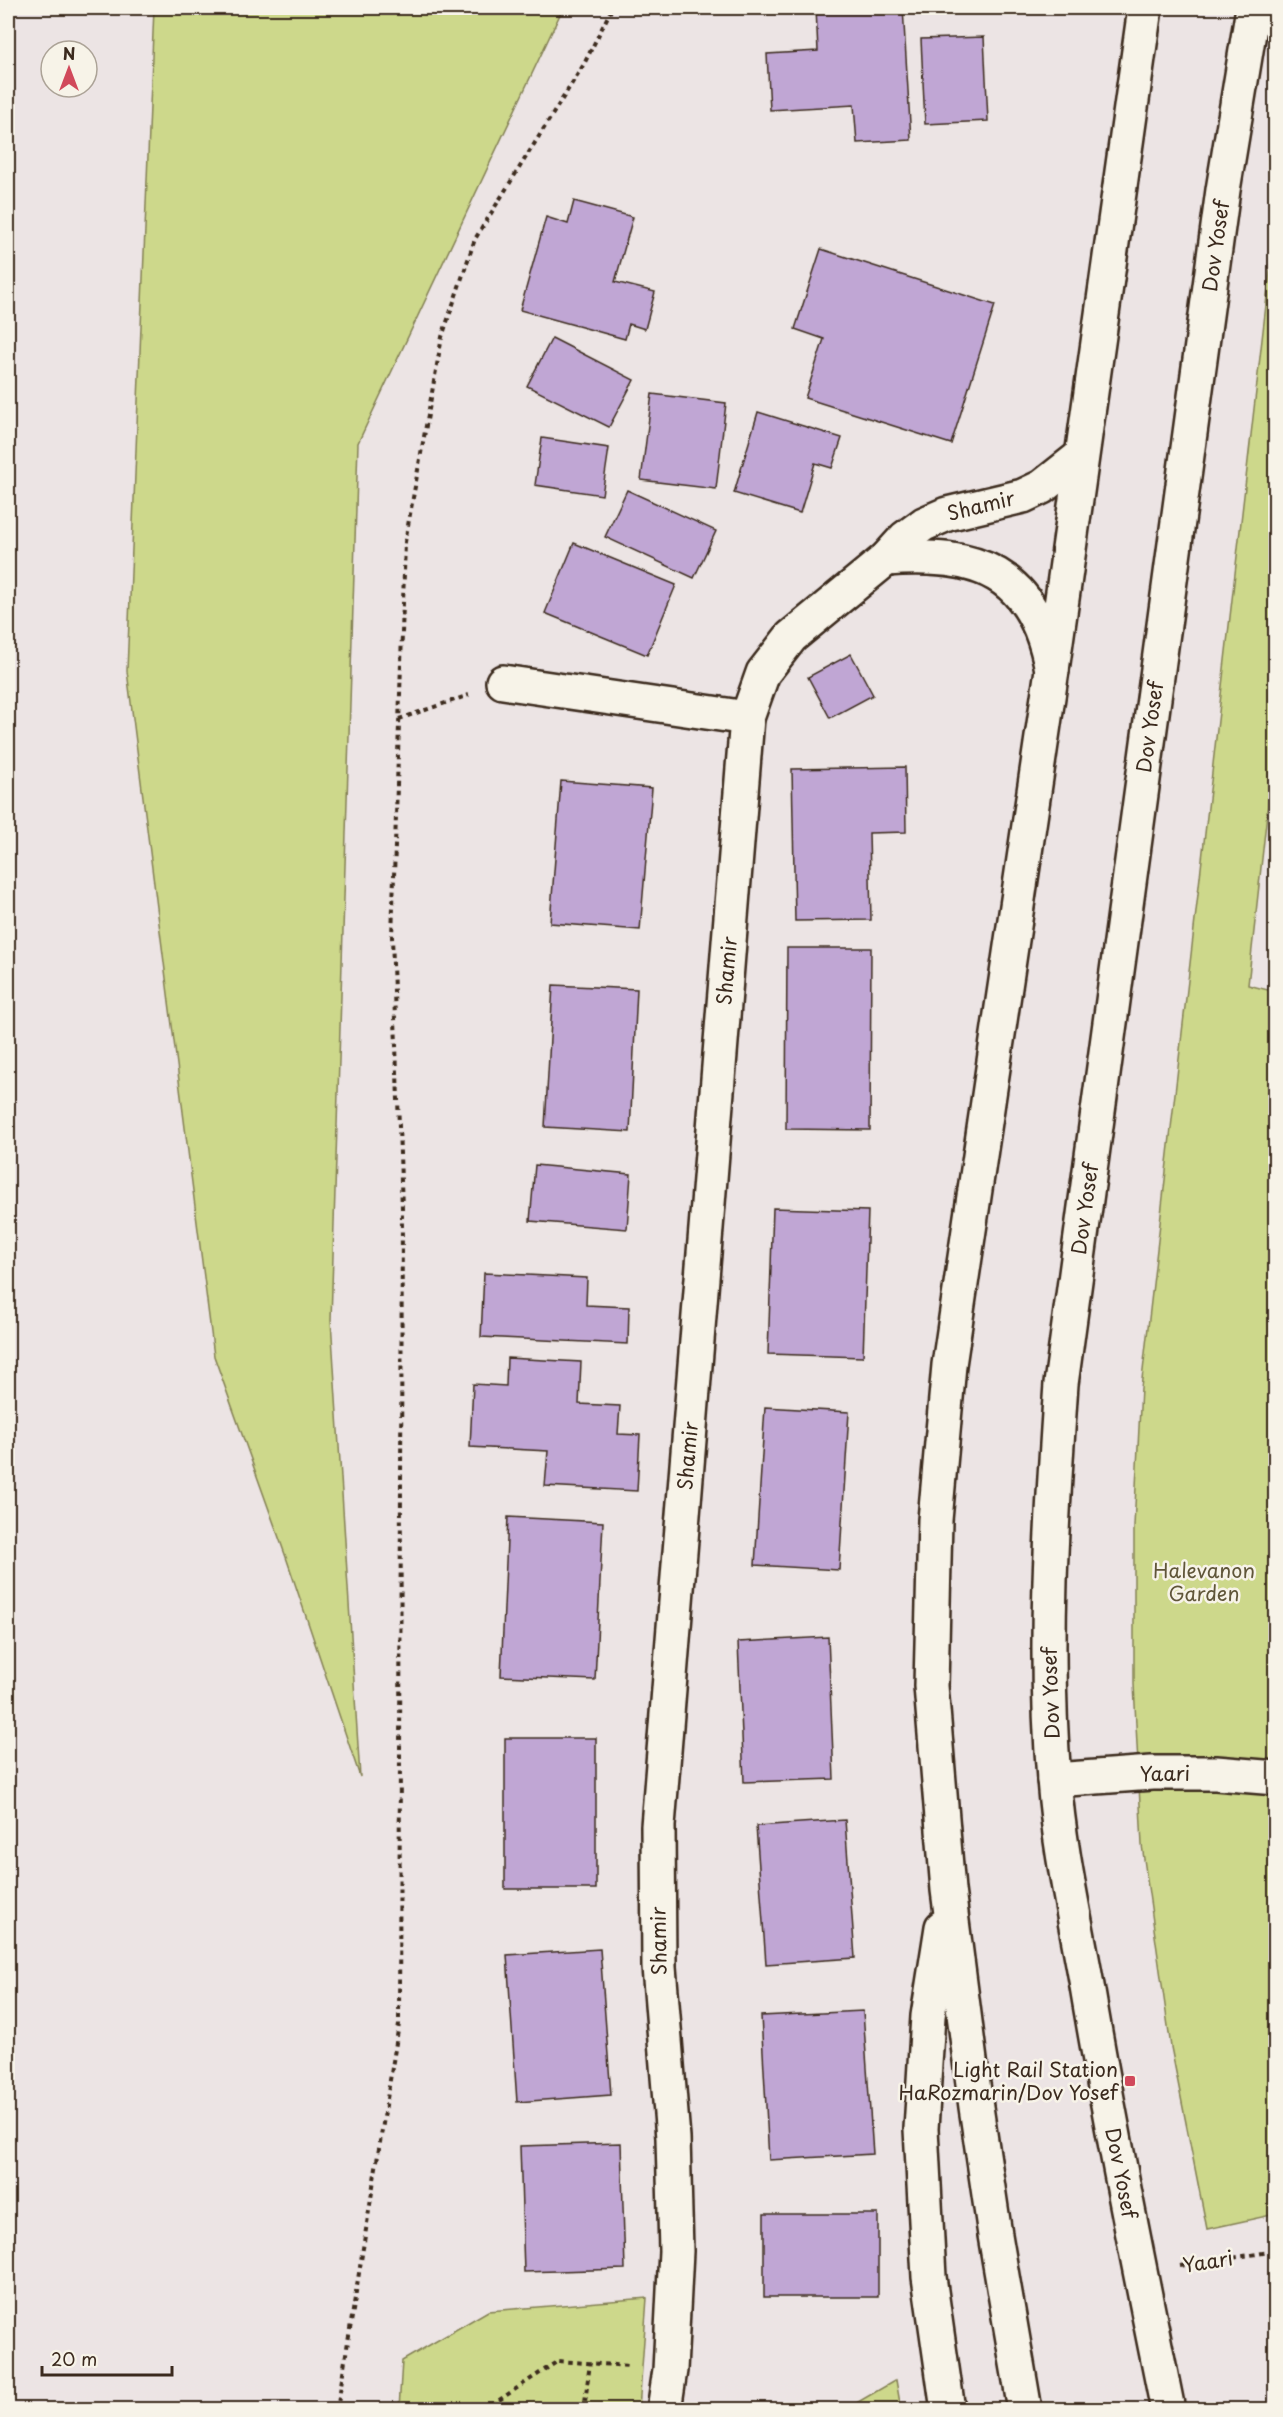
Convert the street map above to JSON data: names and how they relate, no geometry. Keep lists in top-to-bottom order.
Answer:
{
  "streets": {
    "main road": ["Dov Yosef", "Shamir", "Yaari"]
  },
  "crossings": [
    ["Dov Yosef", "Yaari"]
  ],
  "parks": ["Halevanon Garden"],
  "places": {
    "transit": ["Light Rail Station HaRozmarin/Dov Yosef"]
  },
  "scale_bar": "20 m",
  "north": "top"
}
